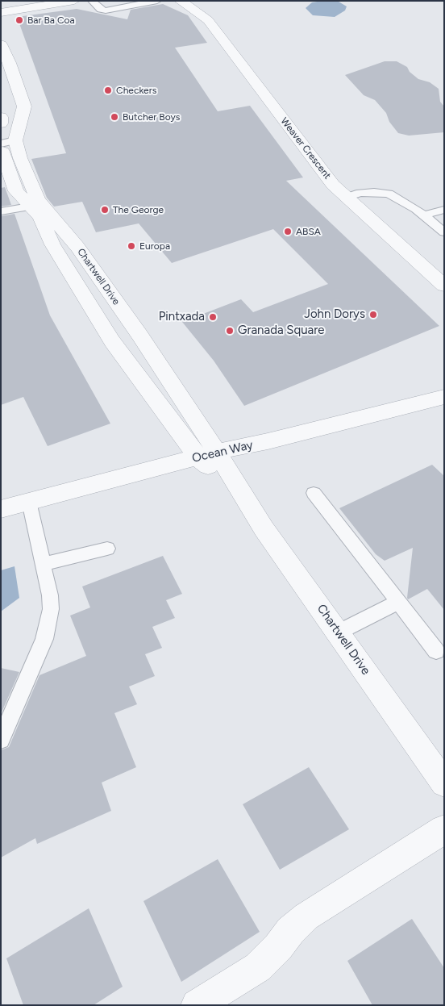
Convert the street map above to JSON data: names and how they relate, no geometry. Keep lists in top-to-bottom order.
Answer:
{
  "streets": {
    "street": ["Weaver Crescent", "Chartwell Drive", "Ocean Way"]
  },
  "crossings": [
    ["Chartwell Drive", "Ocean Way"]
  ],
  "places": [
    "Bar Ba Coa",
    "Checkers",
    "Butcher Boys",
    "The George",
    "ABSA",
    "Europa",
    "John Dorys",
    "Pintxada",
    "Granada Square"
  ]
}
